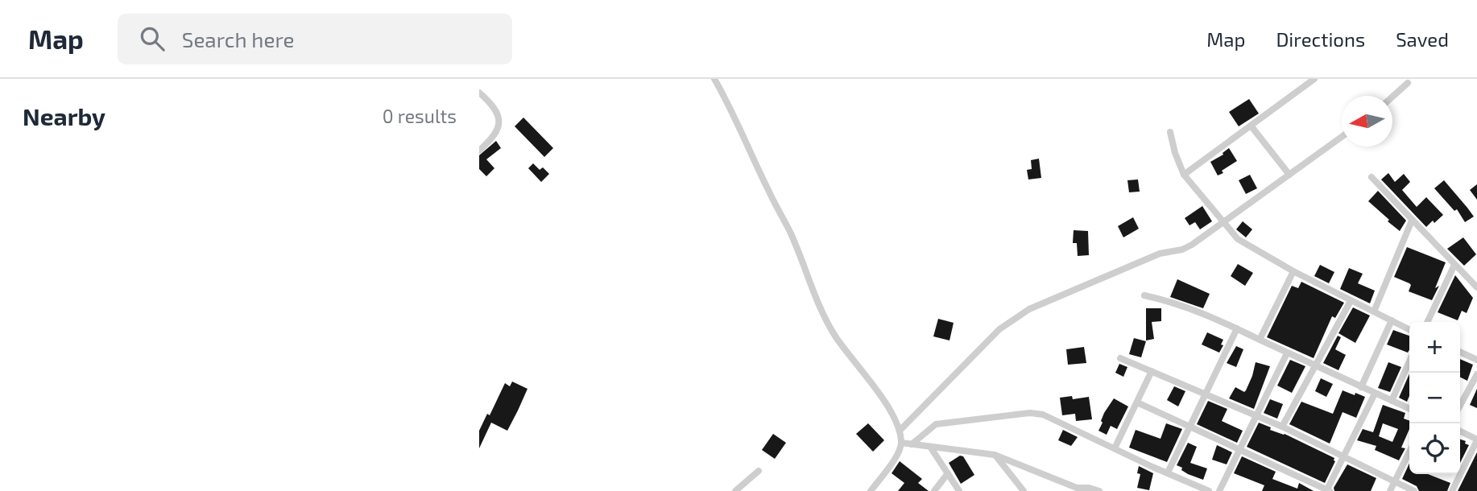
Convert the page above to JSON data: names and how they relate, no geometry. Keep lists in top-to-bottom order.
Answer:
{
  "north": "left",
  "page": {
    "header": "Map",
    "search": "Search here",
    "nav": ["Map", "Directions", "Saved"],
    "heading": ["Nearby", "0 results"],
    "map_buttons": ["+", "−"]
  }
}
